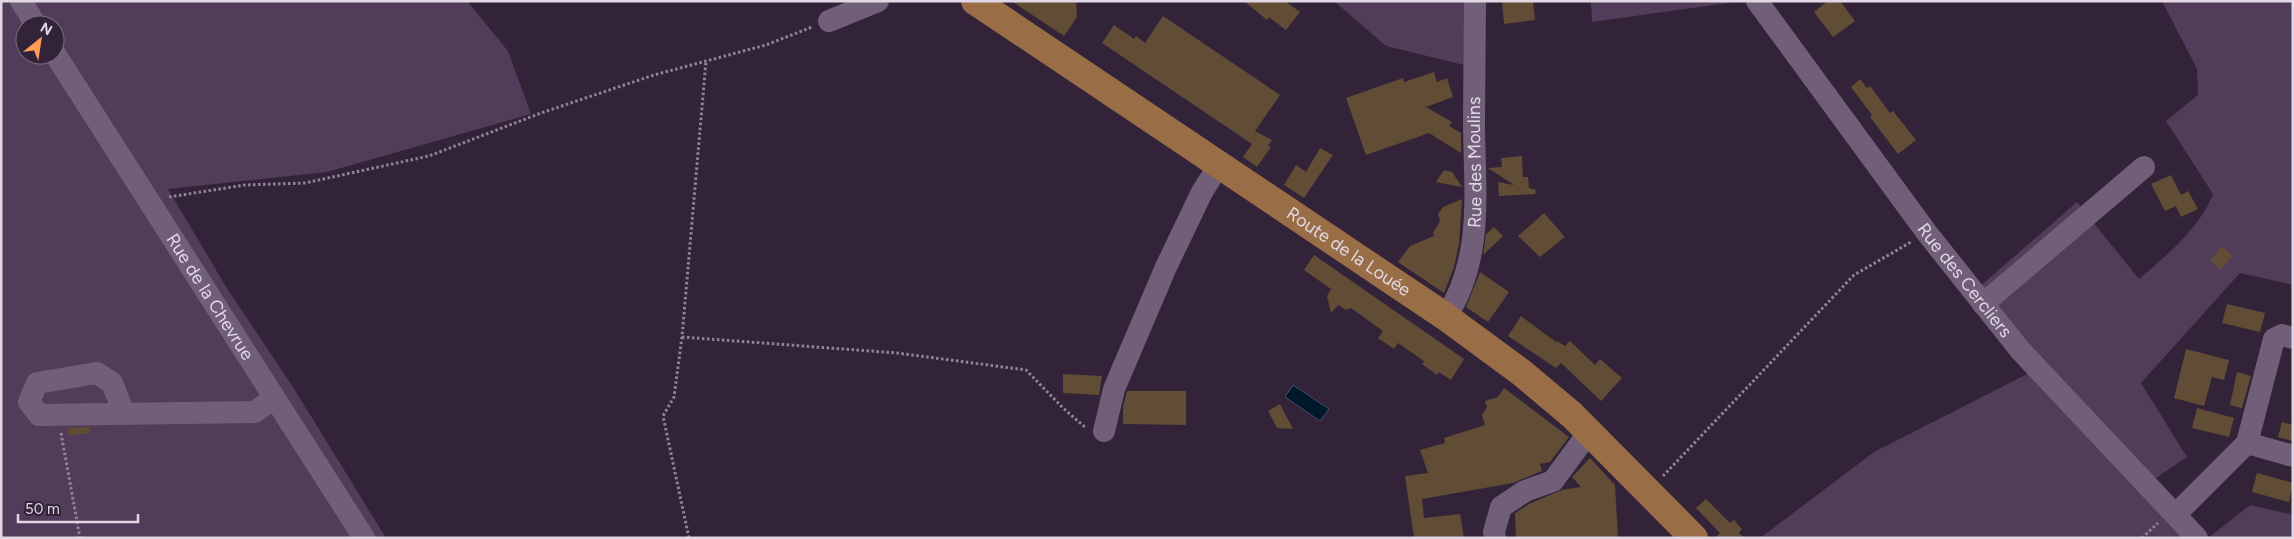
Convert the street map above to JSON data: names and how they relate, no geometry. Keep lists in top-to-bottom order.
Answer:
{
  "streets": {
    "main road": ["Route de la Louée"],
    "street": ["Rue des Moulins", "Rue des Cercliers", "Rue de la Chevrue"]
  },
  "crossings": [
    ["Rue des Moulins", "Route de la Louée"]
  ],
  "scale_bar": "50 m",
  "north": "top right"
}
